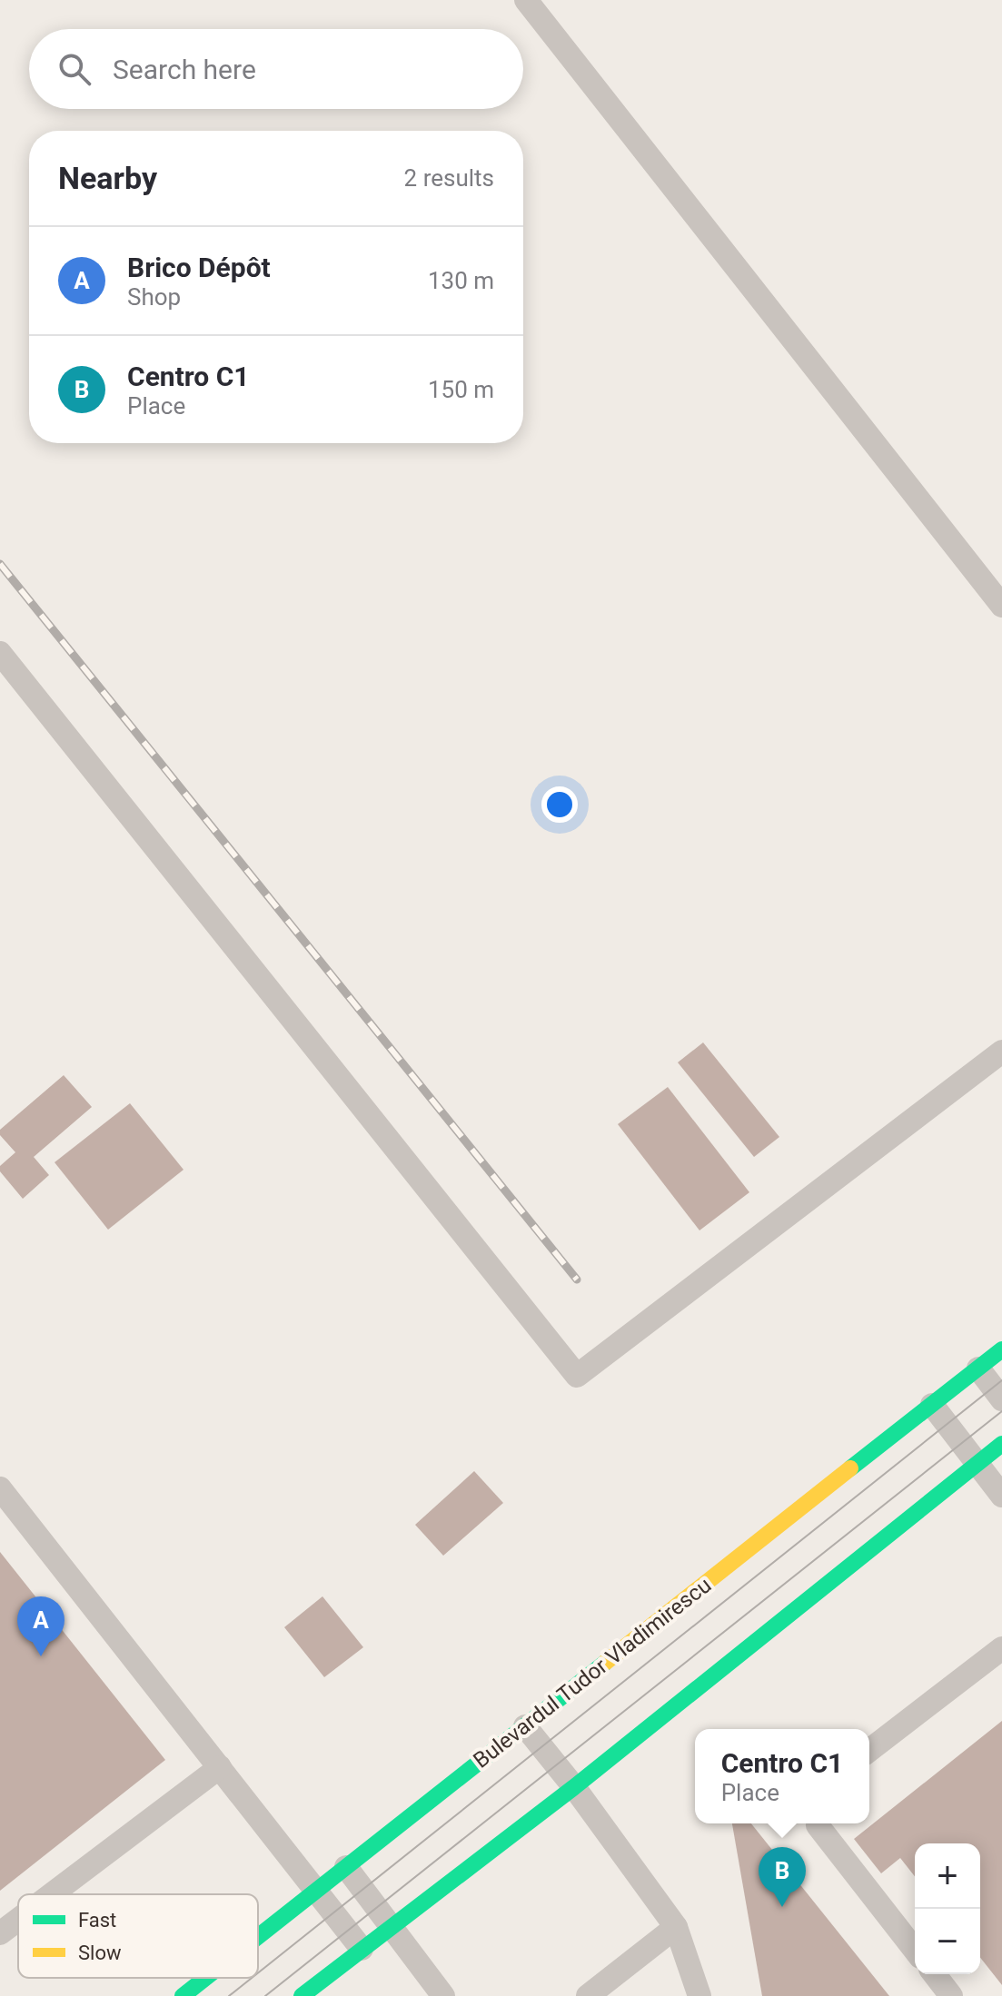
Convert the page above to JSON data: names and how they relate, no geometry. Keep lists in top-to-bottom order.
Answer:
{
  "streets": {
    "main road": ["Bulevardul Tudor Vladimirescu"]
  },
  "legend": ["Fast", "Slow"],
  "page": {
    "search": "Search here",
    "heading": ["Nearby", "2 results"],
    "list": [
      {
        "mark": "A",
        "name": "Brico Dépôt",
        "note": "Shop",
        "value": "130 m"
      },
      {
        "mark": "B",
        "name": "Centro C1",
        "note": "Place",
        "value": "150 m"
      }
    ],
    "pins": ["A", "B"],
    "popup": ["Centro C1", "Place"],
    "map_buttons": ["+", "−"]
  }
}
